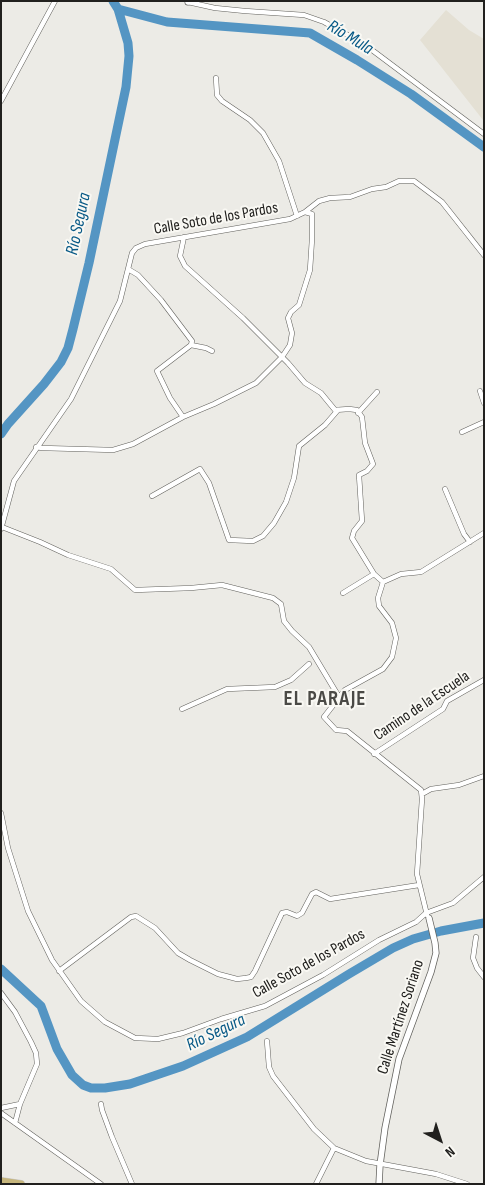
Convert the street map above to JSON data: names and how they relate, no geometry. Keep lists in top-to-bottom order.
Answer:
{
  "streets": {
    "street": ["Calle Soto de los Pardos", "Camino de la Escuela", "Calle Martínez Soriano"]
  },
  "crossings": [
    ["Calle Soto de los Pardos", "Calle Martínez Soriano"]
  ],
  "districts": ["EL PARAJE"],
  "water": ["Río Mula", "Río Segura"],
  "north": "bottom right"
}
